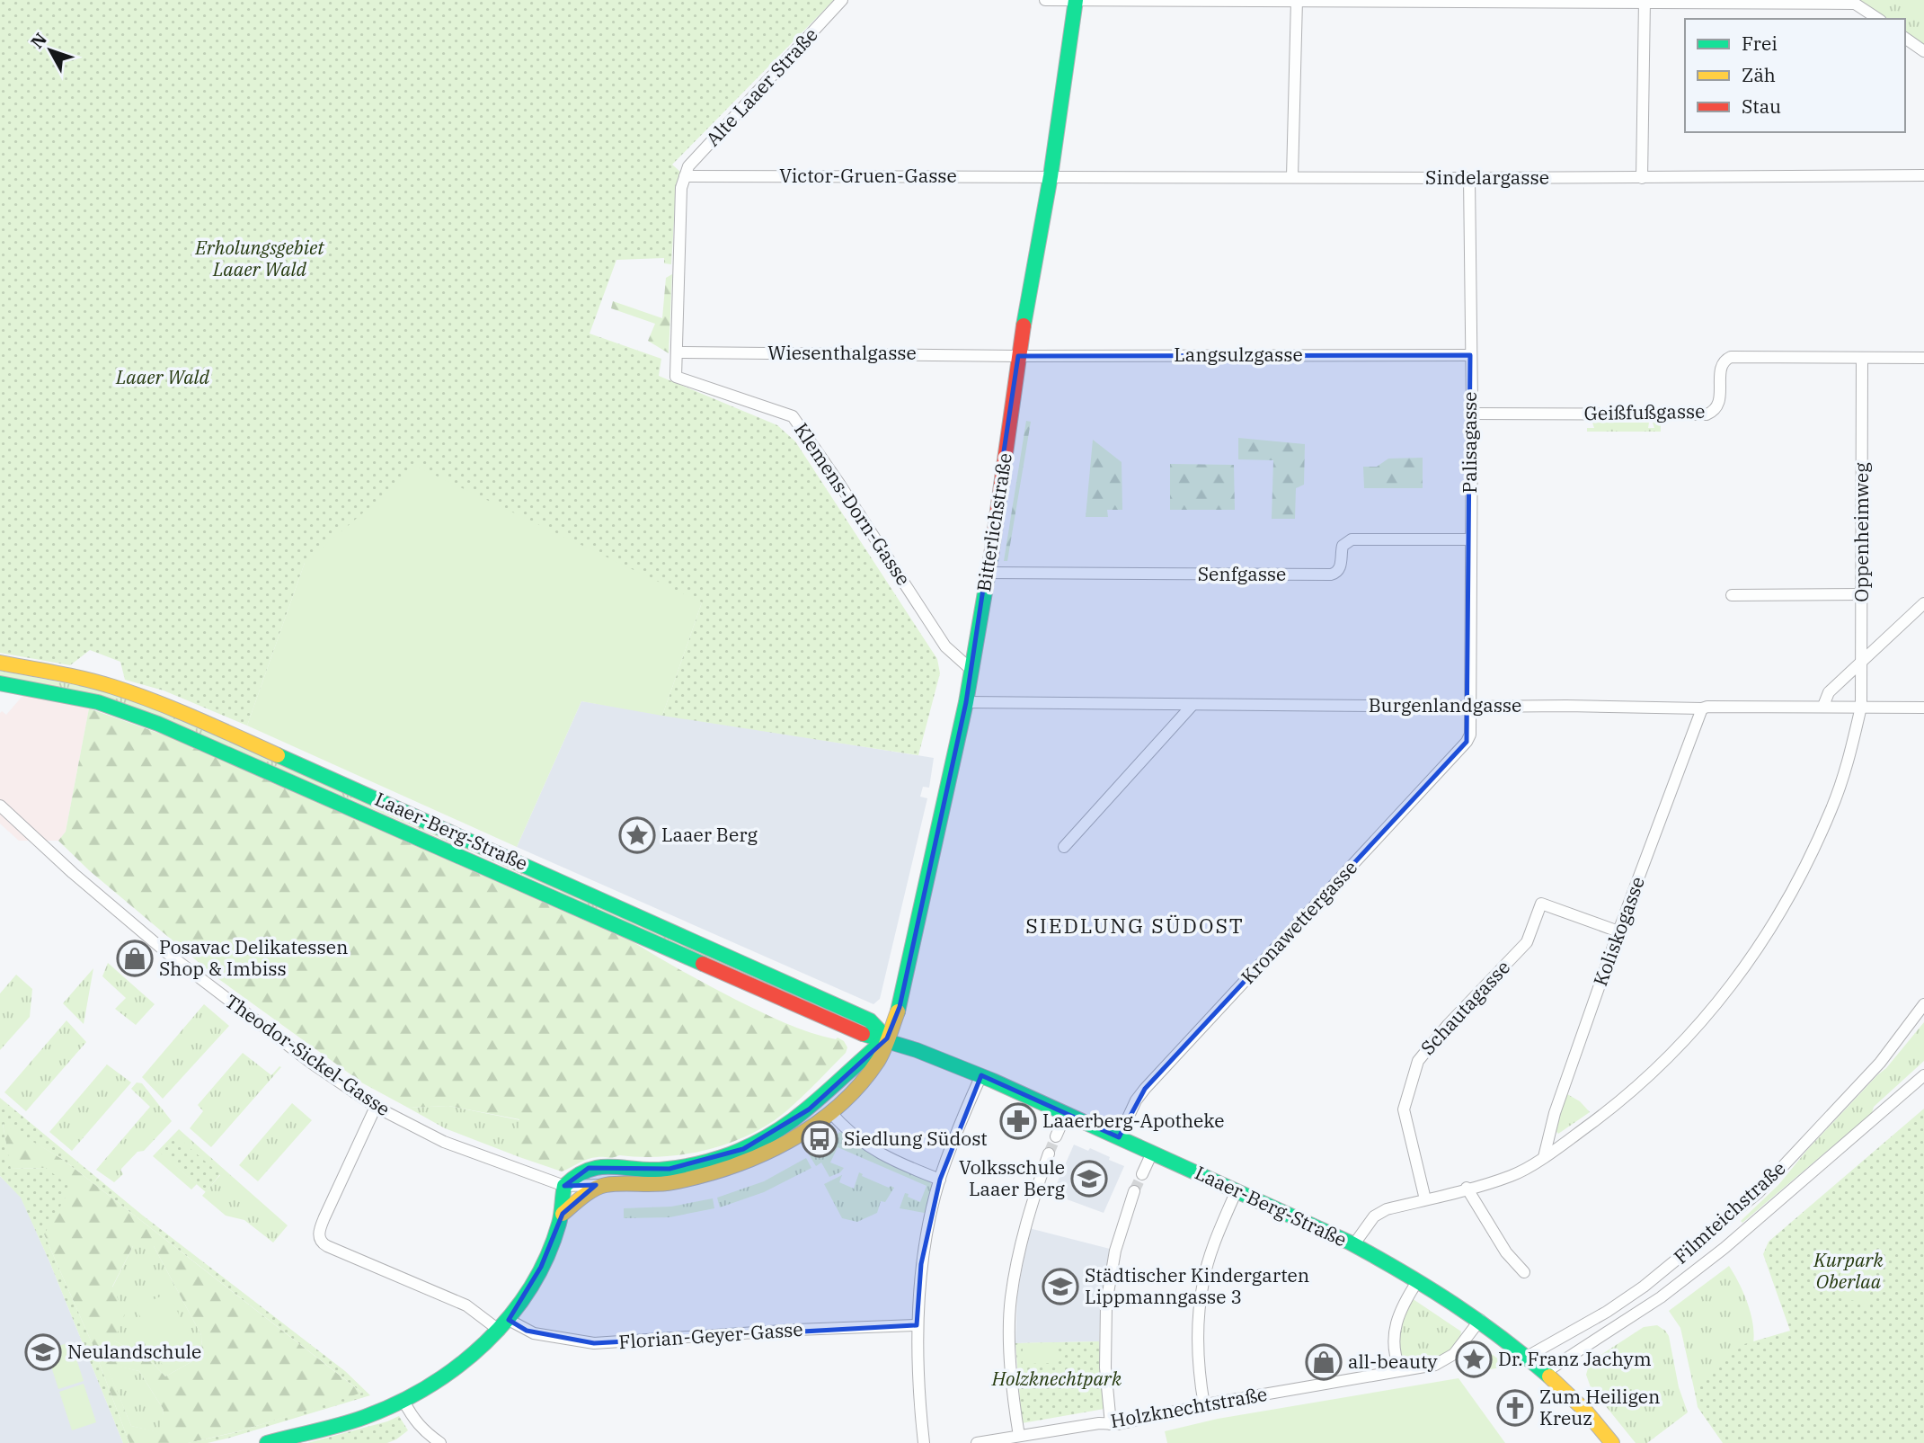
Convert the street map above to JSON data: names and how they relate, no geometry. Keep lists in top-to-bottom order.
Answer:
{
  "streets": {
    "main road": ["Bitterlichstraße", "Laaer-Berg-Straße"],
    "street": [
      "Alte Laaer Straße",
      "Victor-Gruen-Gasse",
      "Sindelargasse",
      "Wiesenthalgasse",
      "Langsulzgasse",
      "Geißfußgasse",
      "Palisagasse",
      "Klemens-Dorn-Gasse",
      "Oppenheimweg",
      "Senfgasse",
      "Burgenlandgasse",
      "Kronawettergasse",
      "Koliskogasse",
      "Schautagasse",
      "Theodor-Sickel-Gasse",
      "Filmteichstraße",
      "Florian-Geyer-Gasse",
      "Holzknechtstraße"
    ]
  },
  "crossings": [
    ["Alte Laaer Straße", "Victor-Gruen-Gasse"],
    ["Alte Laaer Straße", "Klemens-Dorn-Gasse"],
    ["Victor-Gruen-Gasse", "Sindelargasse"],
    ["Victor-Gruen-Gasse", "Klemens-Dorn-Gasse"],
    ["Victor-Gruen-Gasse", "Bitterlichstraße"],
    ["Sindelargasse", "Palisagasse"],
    ["Sindelargasse", "Bitterlichstraße"],
    ["Wiesenthalgasse", "Langsulzgasse"],
    ["Wiesenthalgasse", "Klemens-Dorn-Gasse"],
    ["Wiesenthalgasse", "Bitterlichstraße"],
    ["Langsulzgasse", "Palisagasse"],
    ["Langsulzgasse", "Bitterlichstraße"],
    ["Geißfußgasse", "Palisagasse"],
    ["Geißfußgasse", "Oppenheimweg"],
    ["Palisagasse", "Senfgasse"],
    ["Palisagasse", "Burgenlandgasse"],
    ["Palisagasse", "Kronawettergasse"],
    ["Klemens-Dorn-Gasse", "Bitterlichstraße"],
    ["Bitterlichstraße", "Senfgasse"],
    ["Bitterlichstraße", "Burgenlandgasse"],
    ["Bitterlichstraße", "Laaer-Berg-Straße"],
    ["Oppenheimweg", "Burgenlandgasse"],
    ["Oppenheimweg", "Laaer-Berg-Straße"],
    ["Oppenheimweg", "Koliskogasse"],
    ["Oppenheimweg", "Schautagasse"],
    ["Burgenlandgasse", "Kronawettergasse"],
    ["Burgenlandgasse", "Koliskogasse"],
    ["Laaer-Berg-Straße", "Kronawettergasse"],
    ["Laaer-Berg-Straße", "Filmteichstraße"],
    ["Laaer-Berg-Straße", "Holzknechtstraße"],
    ["Koliskogasse", "Schautagasse"],
    ["Theodor-Sickel-Gasse", "Florian-Geyer-Gasse"]
  ],
  "districts": ["SIEDLUNG SÜDOST"],
  "parks": [
    "Erholungsgebiet Laaer Wald",
    "Laaer Wald",
    "Kurpark Oberlaa",
    "Holzknechtpark"
  ],
  "places": {
    "place": ["Laaer Berg", "Dr. Franz Jachym"],
    "shop": ["Posavac Delikatessen Shop & Imbiss", "all-beauty"],
    "pharmacy": ["Laaerberg-Apotheke"],
    "bus stop": ["Siedlung Südost"],
    "school or university": ["Volksschule Laaer Berg", "Städtischer Kindergarten Lippmanngasse 3", "Neulandschule"],
    "church": ["Zum Heiligen Kreuz"]
  },
  "legend": ["Frei", "Zäh", "Stau"],
  "north": "top left"
}
